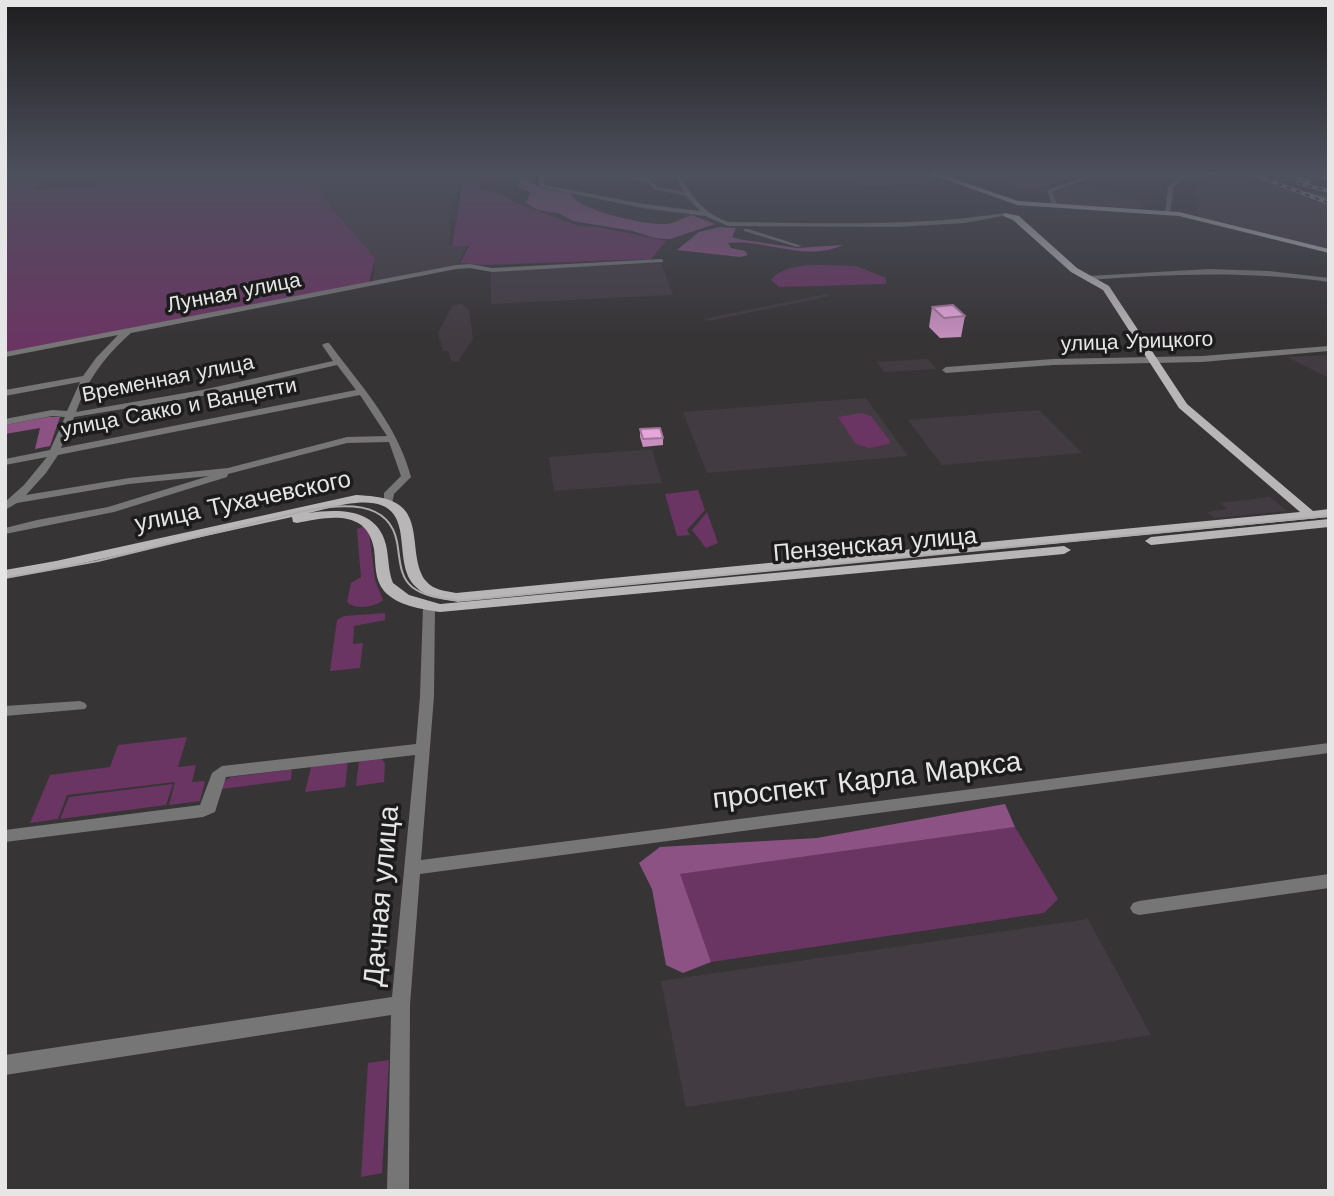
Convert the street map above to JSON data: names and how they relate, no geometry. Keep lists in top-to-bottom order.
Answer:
{
  "streets": {
    "main road": ["улица Тухачевского", "Пензенская улица"],
    "street": [
      "Лунная улица",
      "улица Урицкого",
      "Временная улица",
      "улица Сакко и Ванцетти",
      "проспект Карла Маркса",
      "Дачная улица"
    ]
  },
  "crossings": [
    ["улица Тухачевского", "Пензенская улица"],
    ["улица Тухачевского", "Дачная улица"],
    ["Пензенская улица", "Дачная улица"],
    ["проспект Карла Маркса", "Дачная улица"]
  ]
}
